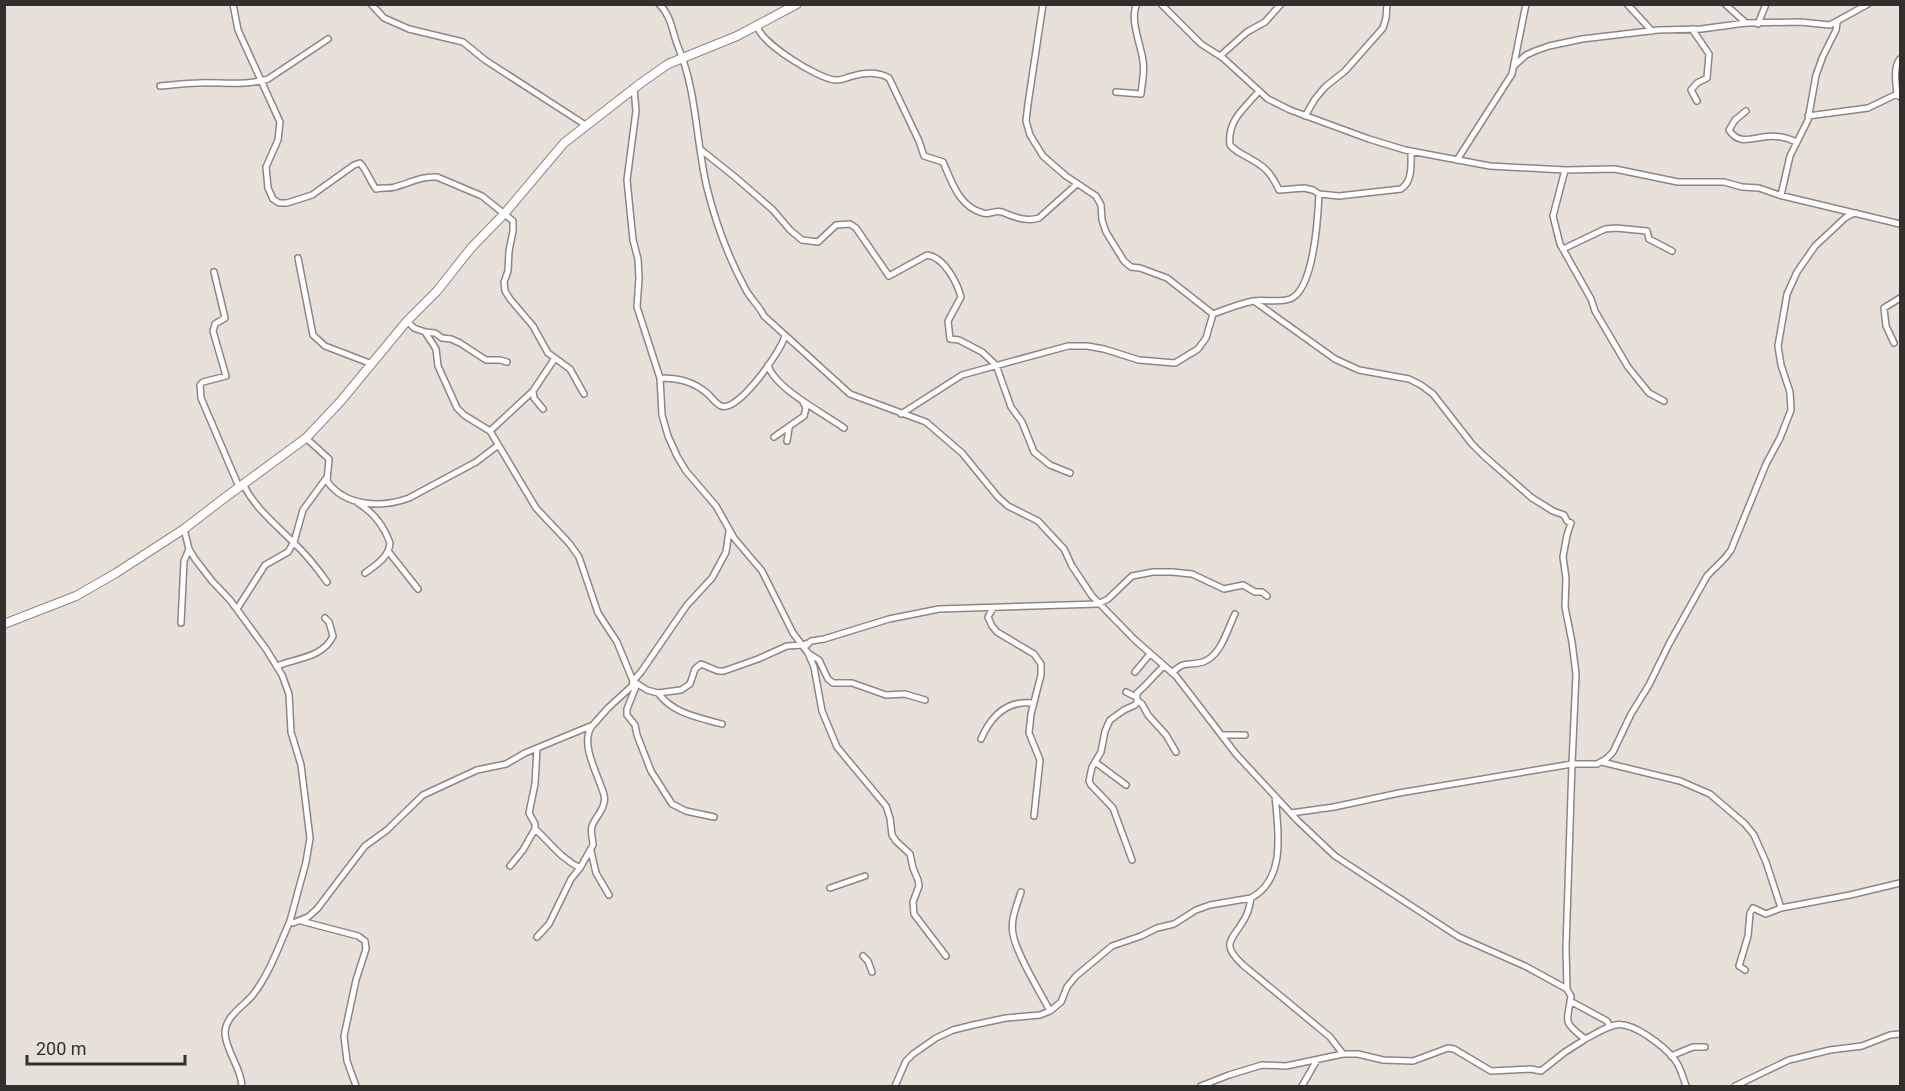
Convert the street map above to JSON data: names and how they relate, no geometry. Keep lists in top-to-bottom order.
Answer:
{
  "scale_bar": "200 m"
}
